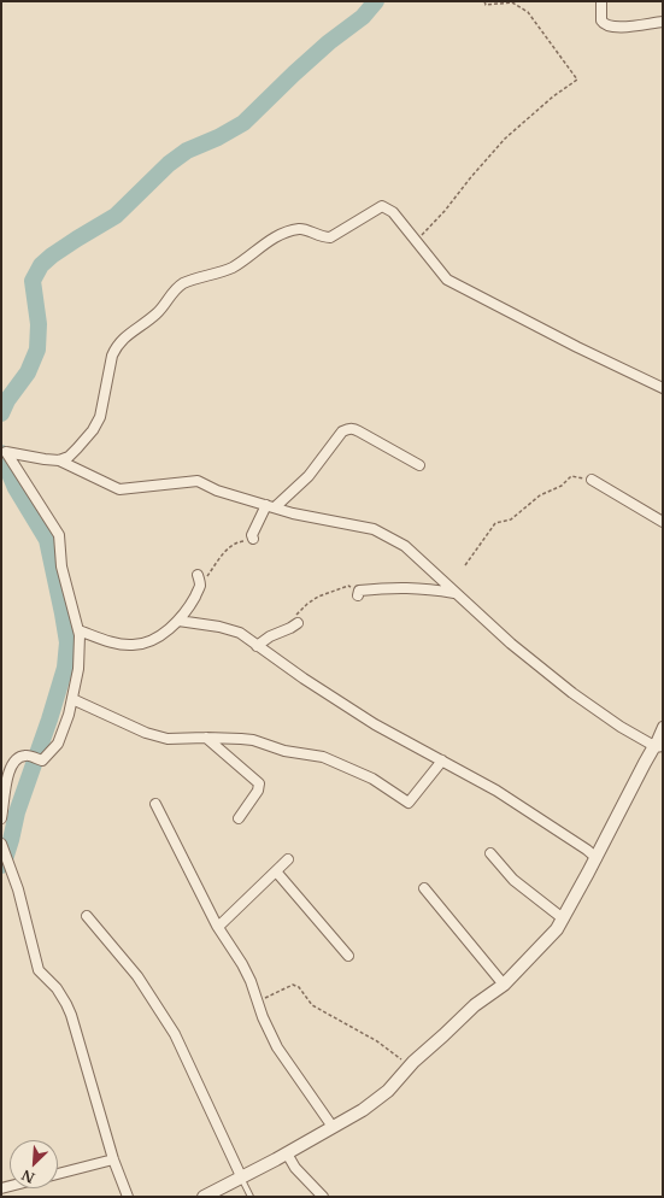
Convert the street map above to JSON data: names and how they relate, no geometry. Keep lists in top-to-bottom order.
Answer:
{
  "north": "bottom left"
}
